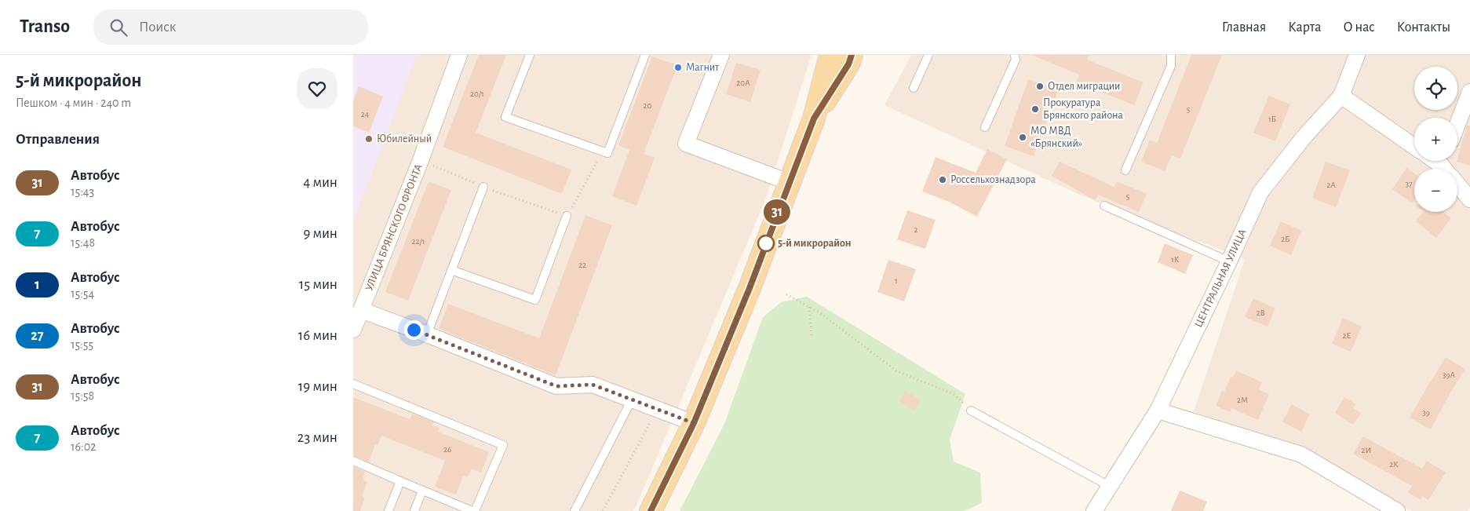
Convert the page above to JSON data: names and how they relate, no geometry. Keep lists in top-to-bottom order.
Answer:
{
  "streets": {
    "street": ["УЛИЦА БРЯНСКОГО ФРОНТА", "ЦЕНТРАЛЬНАЯ УЛИЦА"]
  },
  "places": [
    "Магнит",
    "Отдел миграции",
    "Прокуратура Брянского района",
    "МО МВД «Брянский»",
    "Юбилейный",
    "Россельхознадзора",
    "5-й микрорайон"
  ],
  "lines": ["bus line 31"],
  "house_numbers": [
    "20А",
    "20/1",
    "20",
    "5",
    "24",
    "1Б",
    "37",
    "2А",
    "5",
    "2",
    "2Б",
    "22/1",
    "1К",
    "22",
    "1",
    "2В",
    "2Е",
    "39А",
    "2М",
    "39",
    "26",
    "2И",
    "2К"
  ],
  "page": {
    "header": "Transo",
    "search": "Поиск",
    "nav": [
      "Главная",
      "Карта",
      "О нас",
      "Контакты"
    ],
    "heading": [
      ["5-й микрорайон", "Пешком · 4 мин · 240 m"],
      "Отправления"
    ],
    "on_map": "31",
    "map_buttons": ["+", "−"],
    "list": [
      {
        "mark": "31",
        "name": "Автобус",
        "note": "15:43",
        "value": "4 мин"
      },
      {
        "mark": "7",
        "name": "Автобус",
        "note": "15:48",
        "value": "9 мин"
      },
      {
        "mark": "1",
        "name": "Автобус",
        "note": "15:54",
        "value": "15 мин"
      },
      {
        "mark": "27",
        "name": "Автобус",
        "note": "15:55",
        "value": "16 мин"
      },
      {
        "mark": "31",
        "name": "Автобус",
        "note": "15:58",
        "value": "19 мин"
      },
      {
        "mark": "7",
        "name": "Автобус",
        "note": "16:02",
        "value": "23 мин"
      }
    ]
  }
}
